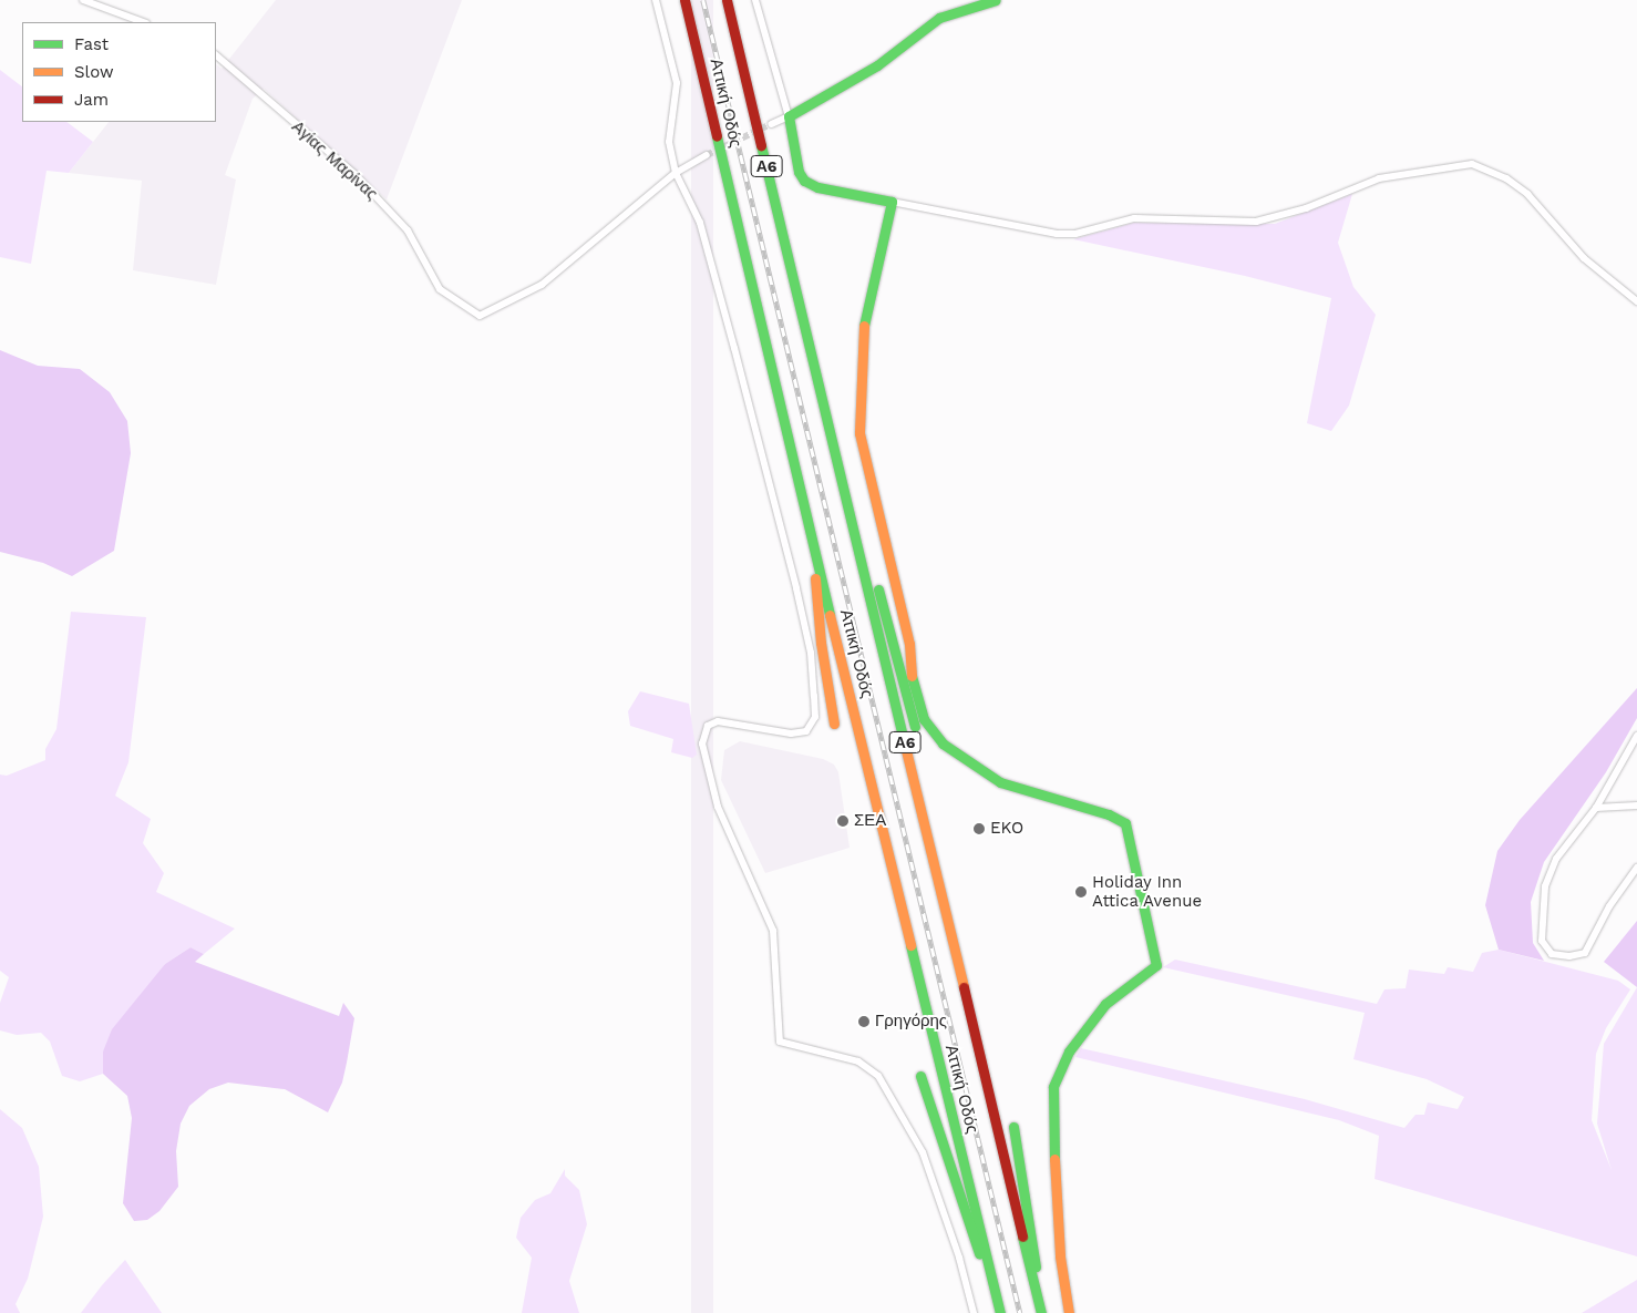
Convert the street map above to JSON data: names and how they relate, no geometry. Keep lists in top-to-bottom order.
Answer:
{
  "streets": {
    "main road": ["Αττική Οδός", "Α6"],
    "street": ["Αγίας Μαρίνας"]
  },
  "places": [
    "ΣΕΑ",
    "EKO",
    "Holiday Inn Attica Avenue",
    "Γρηγόρης"
  ],
  "legend": ["Fast", "Slow", "Jam"]
}
